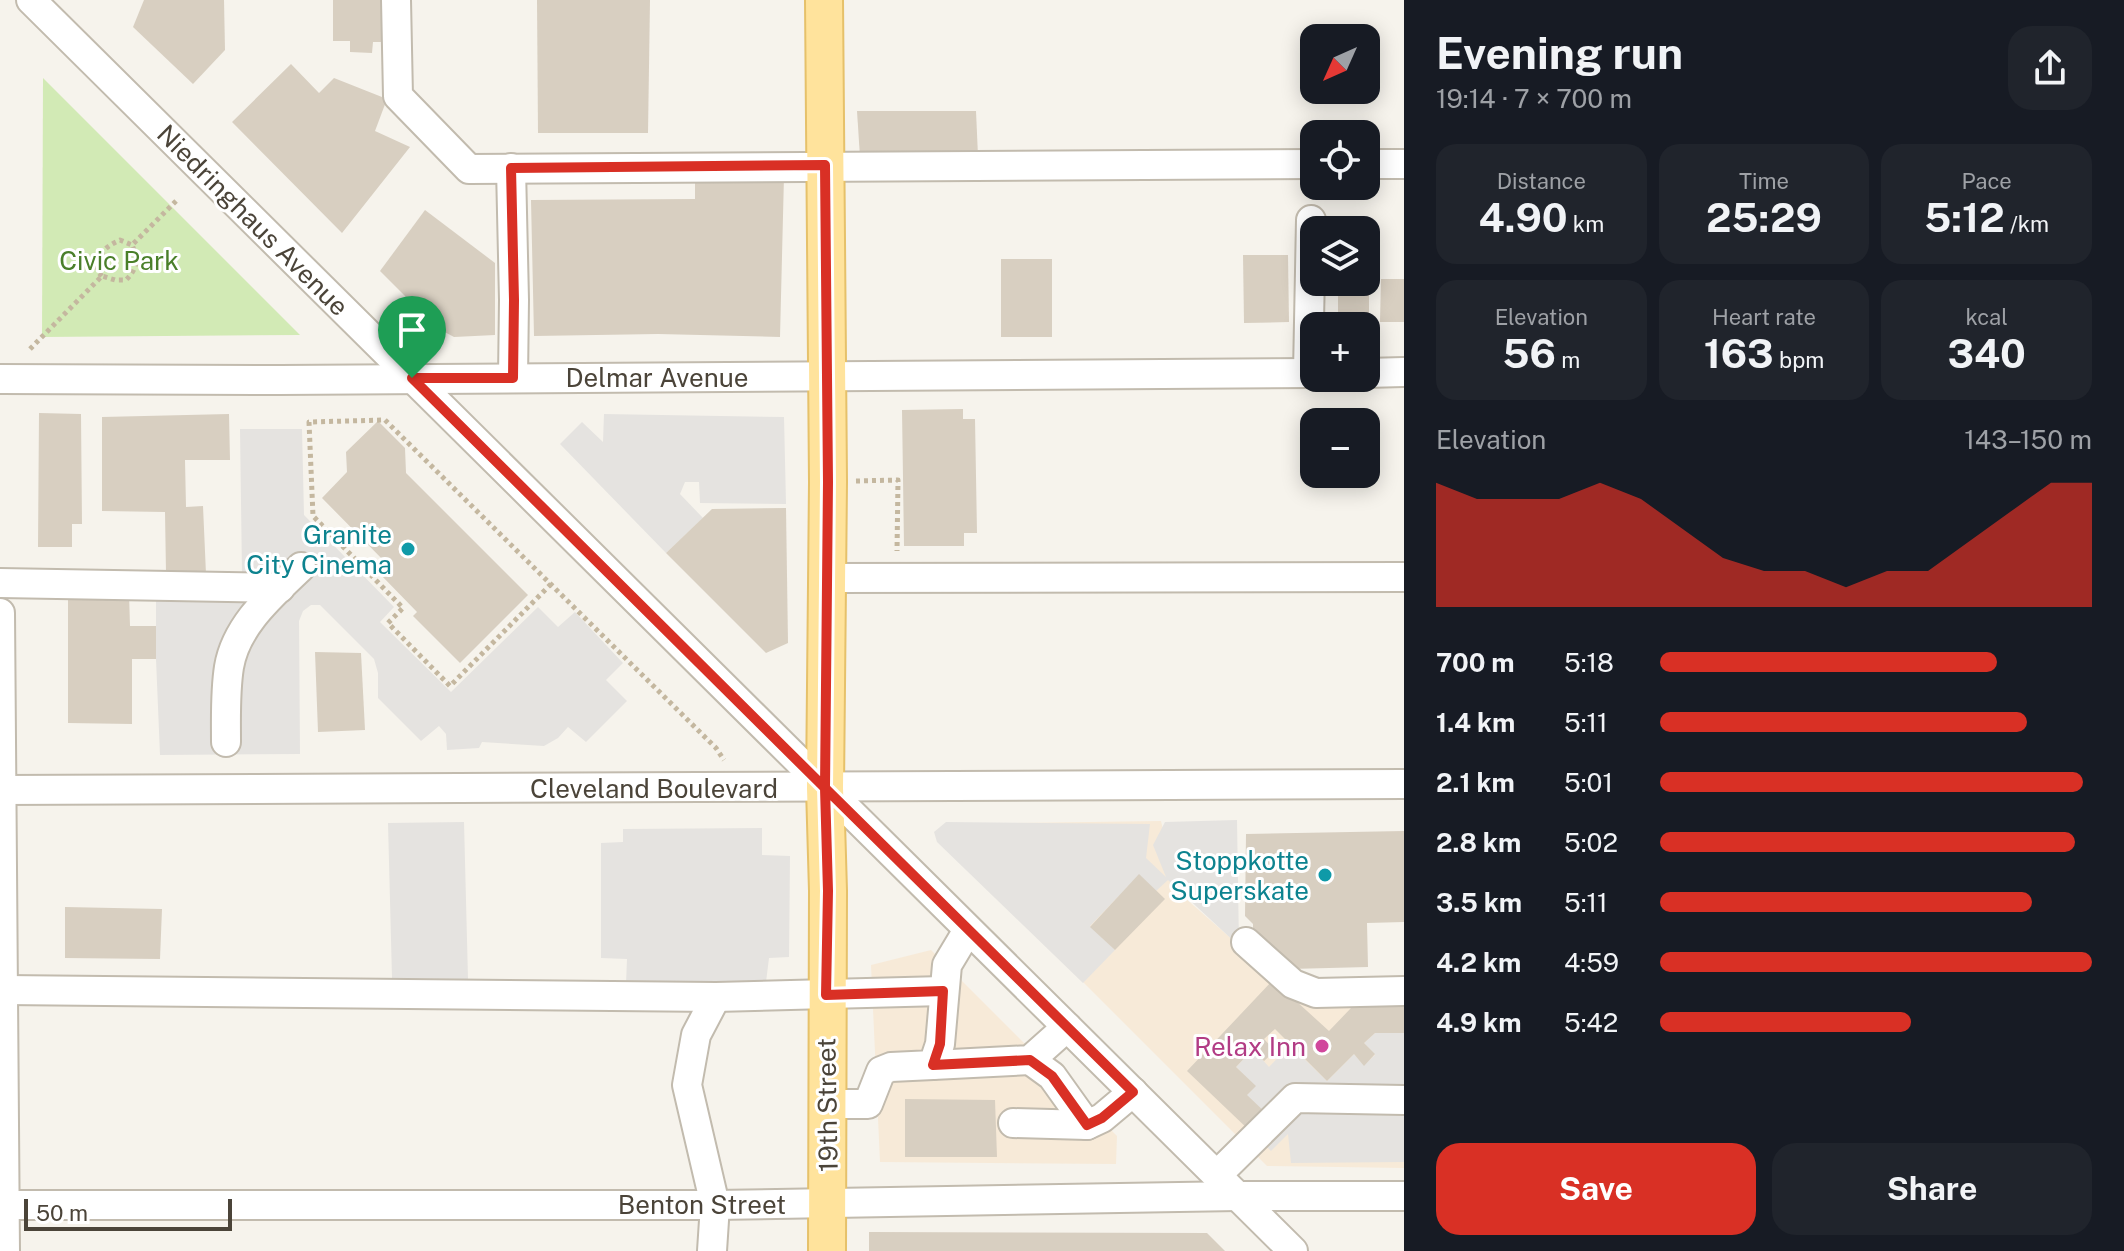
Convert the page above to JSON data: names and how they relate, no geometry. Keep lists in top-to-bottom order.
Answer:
{
  "streets": {
    "main road": ["19th Street"],
    "street": [
      "Niedringhaus Avenue",
      "Delmar Avenue",
      "Cleveland Boulevard",
      "Benton Street"
    ]
  },
  "crossings": [
    ["Niedringhaus Avenue", "Delmar Avenue"],
    ["Niedringhaus Avenue", "Cleveland Boulevard"],
    ["Niedringhaus Avenue", "19th Street"],
    ["Niedringhaus Avenue", "Benton Street"],
    ["Delmar Avenue", "19th Street"],
    ["Cleveland Boulevard", "19th Street"],
    ["19th Street", "Benton Street"]
  ],
  "parks": ["Civic Park"],
  "places": ["Granite City Cinema", "Stoppkotte Superskate", "Relax Inn"],
  "scale_bar": "50 m",
  "north": "bottom left",
  "page": {
    "heading": ["Evening run", "19:14 · 7 × 700 m"],
    "map_buttons": ["+", "−"],
    "stats": [
      ["Distance", "4.90 km"],
      ["Time", "25:29"],
      ["Pace", "5:12 /km"],
      ["Elevation", "56 m"],
      ["Heart rate", "163 bpm"],
      ["kcal", "340"]
    ],
    "chart": ["Elevation", "143–150 m"],
    "list": [
      {
        "name": "700 m",
        "note": "5:18"
      },
      {
        "name": "1.4 km",
        "note": "5:11"
      },
      {
        "name": "2.1 km",
        "note": "5:01"
      },
      {
        "name": "2.8 km",
        "note": "5:02"
      },
      {
        "name": "3.5 km",
        "note": "5:11"
      },
      {
        "name": "4.2 km",
        "note": "4:59"
      },
      {
        "name": "4.9 km",
        "note": "5:42"
      }
    ],
    "buttons": ["Save", "Share"],
    "scale": "50 m"
  }
}
